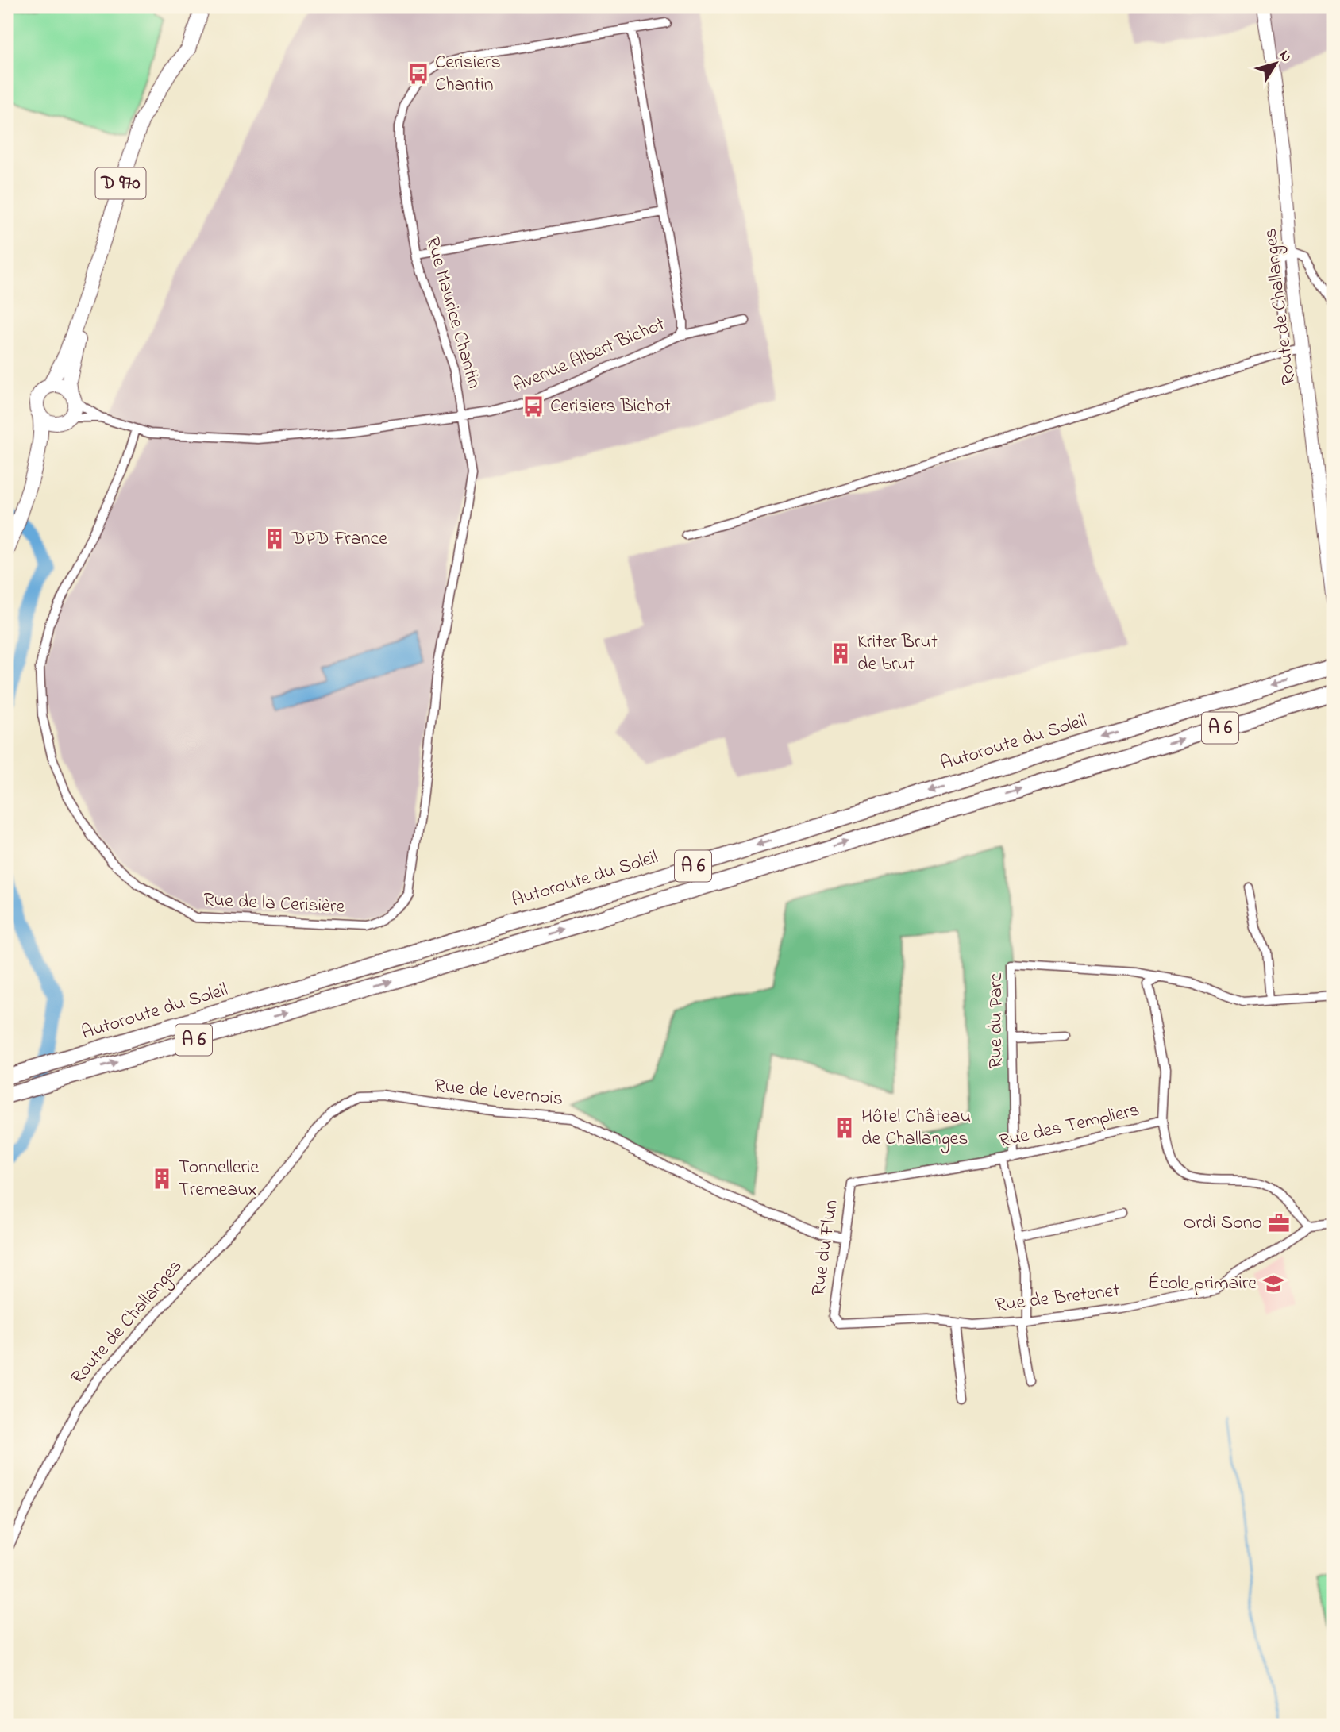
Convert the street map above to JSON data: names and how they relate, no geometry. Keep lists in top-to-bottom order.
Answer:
{
  "streets": {
    "highway": ["A 6", "Autoroute du Soleil"],
    "main road": ["D 970"],
    "street": [
      "Route de Challanges",
      "Rue Maurice Chantin",
      "Avenue Albert Bichot",
      "Rue de la Cerisière",
      "Rue du Parc",
      "Rue de Levernois",
      "Rue des Templiers",
      "Rue du Flun",
      "Rue de Bretenet"
    ]
  },
  "crossings": [
    ["Route de Challanges", "Rue de Levernois"],
    ["Rue Maurice Chantin", "Avenue Albert Bichot"],
    ["Rue Maurice Chantin", "Rue de la Cerisière"],
    ["Avenue Albert Bichot", "Rue de la Cerisière"],
    ["Rue du Parc", "Rue des Templiers"],
    ["Rue de Levernois", "Rue du Flun"],
    ["Rue des Templiers", "Rue du Flun"],
    ["Rue des Templiers", "Rue de Bretenet"],
    ["Rue du Flun", "Rue de Bretenet"]
  ],
  "places": {
    "bus stop": ["Cerisiers Chantin", "Cerisiers Bichot"],
    "building": [
      "DPD France",
      "Kriter Brut de brut",
      "Hôtel Château de Challanges",
      "Tonnellerie Tremeaux"
    ],
    "office": ["Ordi Sono"],
    "school or university": ["École primaire"]
  },
  "north": "top right"
}
